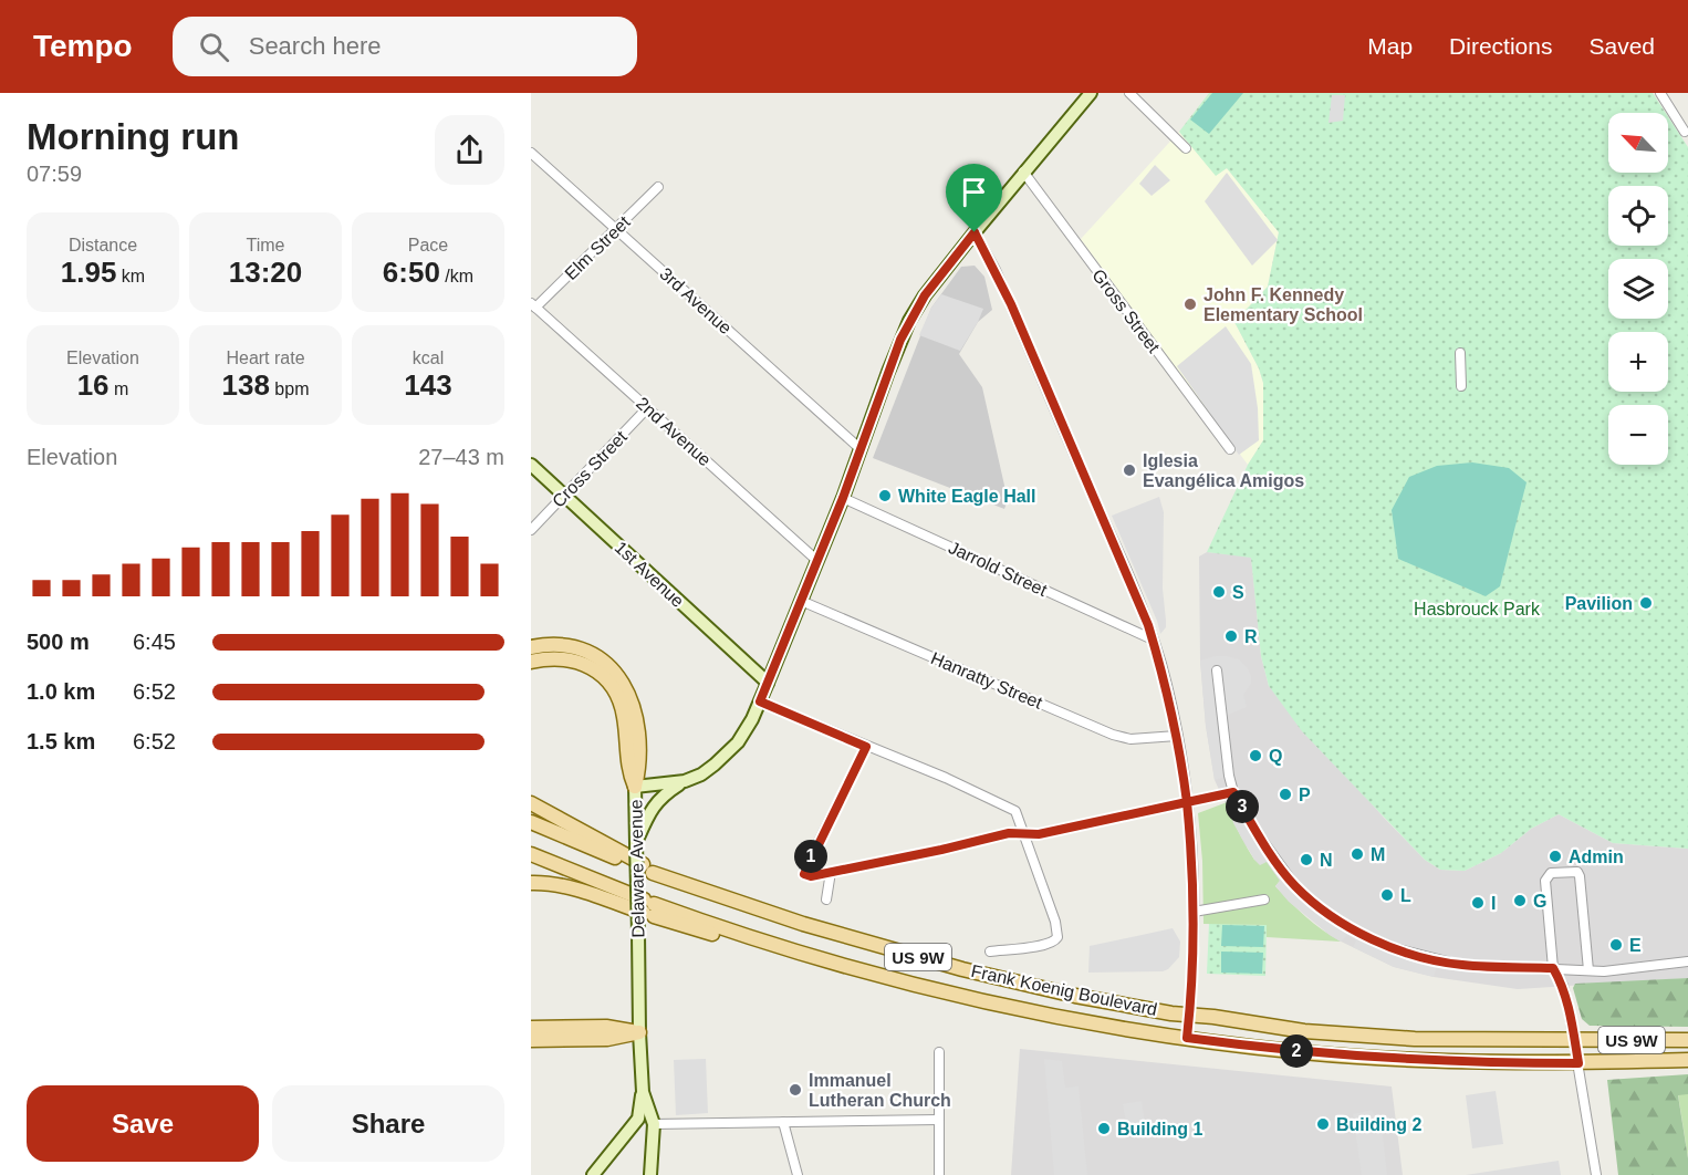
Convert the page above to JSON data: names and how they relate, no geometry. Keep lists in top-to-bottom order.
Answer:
{
  "streets": {
    "main road": ["US 9W", "Frank Koenig Boulevard"],
    "street": [
      "Elm Street",
      "3rd Avenue",
      "Gross Street",
      "2nd Avenue",
      "Cross Street",
      "Jarrold Street",
      "1st Avenue",
      "Hanratty Street",
      "Delaware Avenue"
    ]
  },
  "crossings": [
    ["Elm Street", "3rd Avenue"],
    ["Elm Street", "2nd Avenue"],
    ["3rd Avenue", "Delaware Avenue"],
    ["Gross Street", "Delaware Avenue"],
    ["2nd Avenue", "Cross Street"],
    ["2nd Avenue", "Delaware Avenue"],
    ["Cross Street", "1st Avenue"],
    ["Jarrold Street", "Delaware Avenue"],
    ["1st Avenue", "Delaware Avenue"],
    ["Hanratty Street", "Delaware Avenue"]
  ],
  "parks": ["Hasbrouck Park"],
  "places": [
    "John F. Kennedy Elementary School",
    "Iglesia Evangélica Amigos",
    "White Eagle Hall",
    "S",
    "Pavilion",
    "R",
    "Q",
    "P",
    "M",
    "Admin",
    "N",
    "L",
    "G",
    "I",
    "E",
    "Immanuel Lutheran Church",
    "Building 2",
    "Building 1"
  ],
  "north": "top left",
  "page": {
    "header": "Tempo",
    "search": "Search here",
    "nav": ["Map", "Directions", "Saved"],
    "heading": ["Morning run", "07:59"],
    "map_buttons": ["+", "−"],
    "stats": [
      ["Distance", "1.95 km"],
      ["Time", "13:20"],
      ["Pace", "6:50 /km"],
      ["Elevation", "16 m"],
      ["Heart rate", "138 bpm"],
      ["kcal", "143"]
    ],
    "chart": ["Elevation", "27–43 m"],
    "list": [
      {
        "name": "500 m",
        "note": "6:45"
      },
      {
        "name": "1.0 km",
        "note": "6:52"
      },
      {
        "name": "1.5 km",
        "note": "6:52"
      }
    ],
    "pins": ["3", "1", "2"],
    "buttons": ["Save", "Share"]
  }
}
